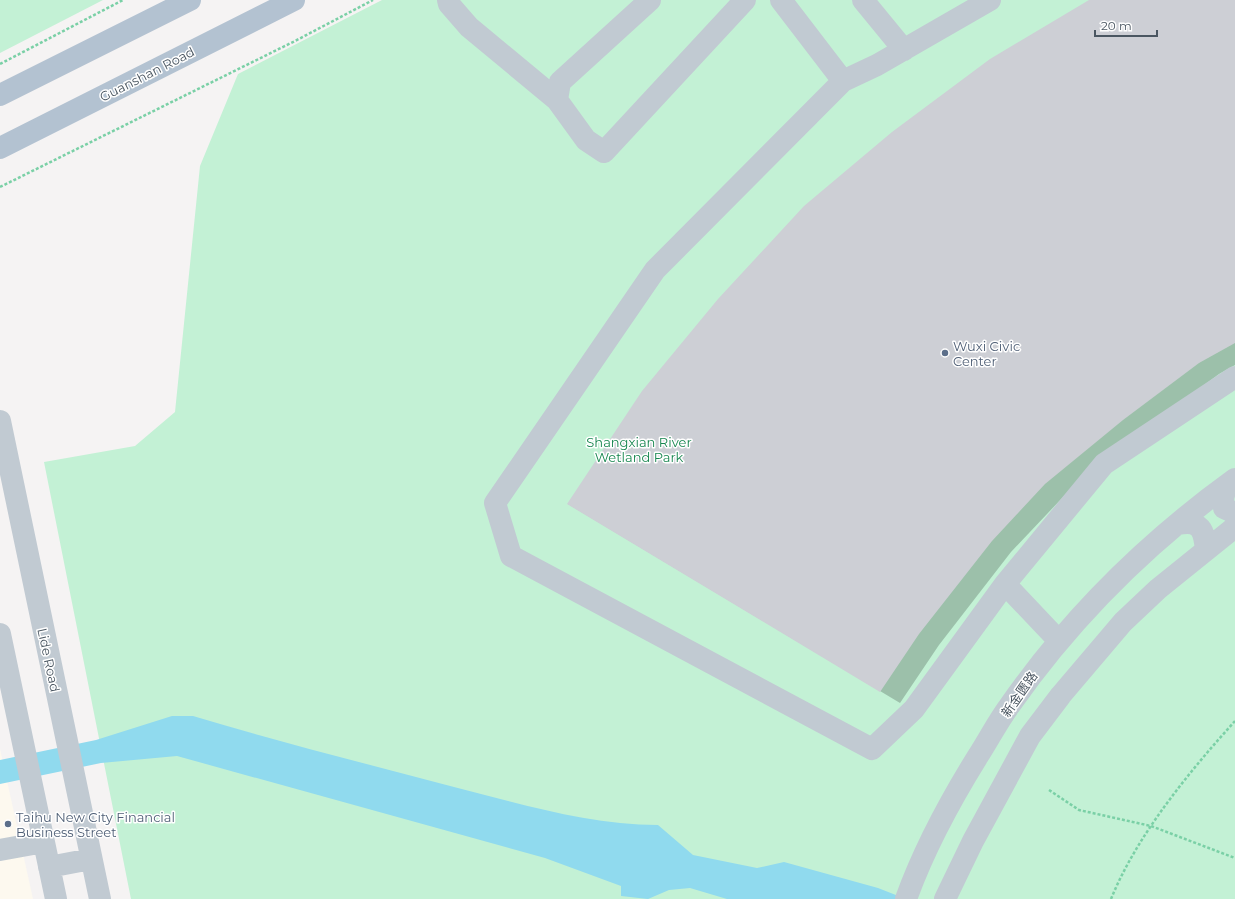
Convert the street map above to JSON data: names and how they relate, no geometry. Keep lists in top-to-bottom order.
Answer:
{
  "streets": {
    "main road": ["Guanshan Road"],
    "street": ["Lide Road", "新金匮路"]
  },
  "parks": ["Shangxian River Wetland Park"],
  "places": ["Wuxi Civic Center", "Taihu New City Financial Business Street"],
  "scale_bar": "20 m"
}
